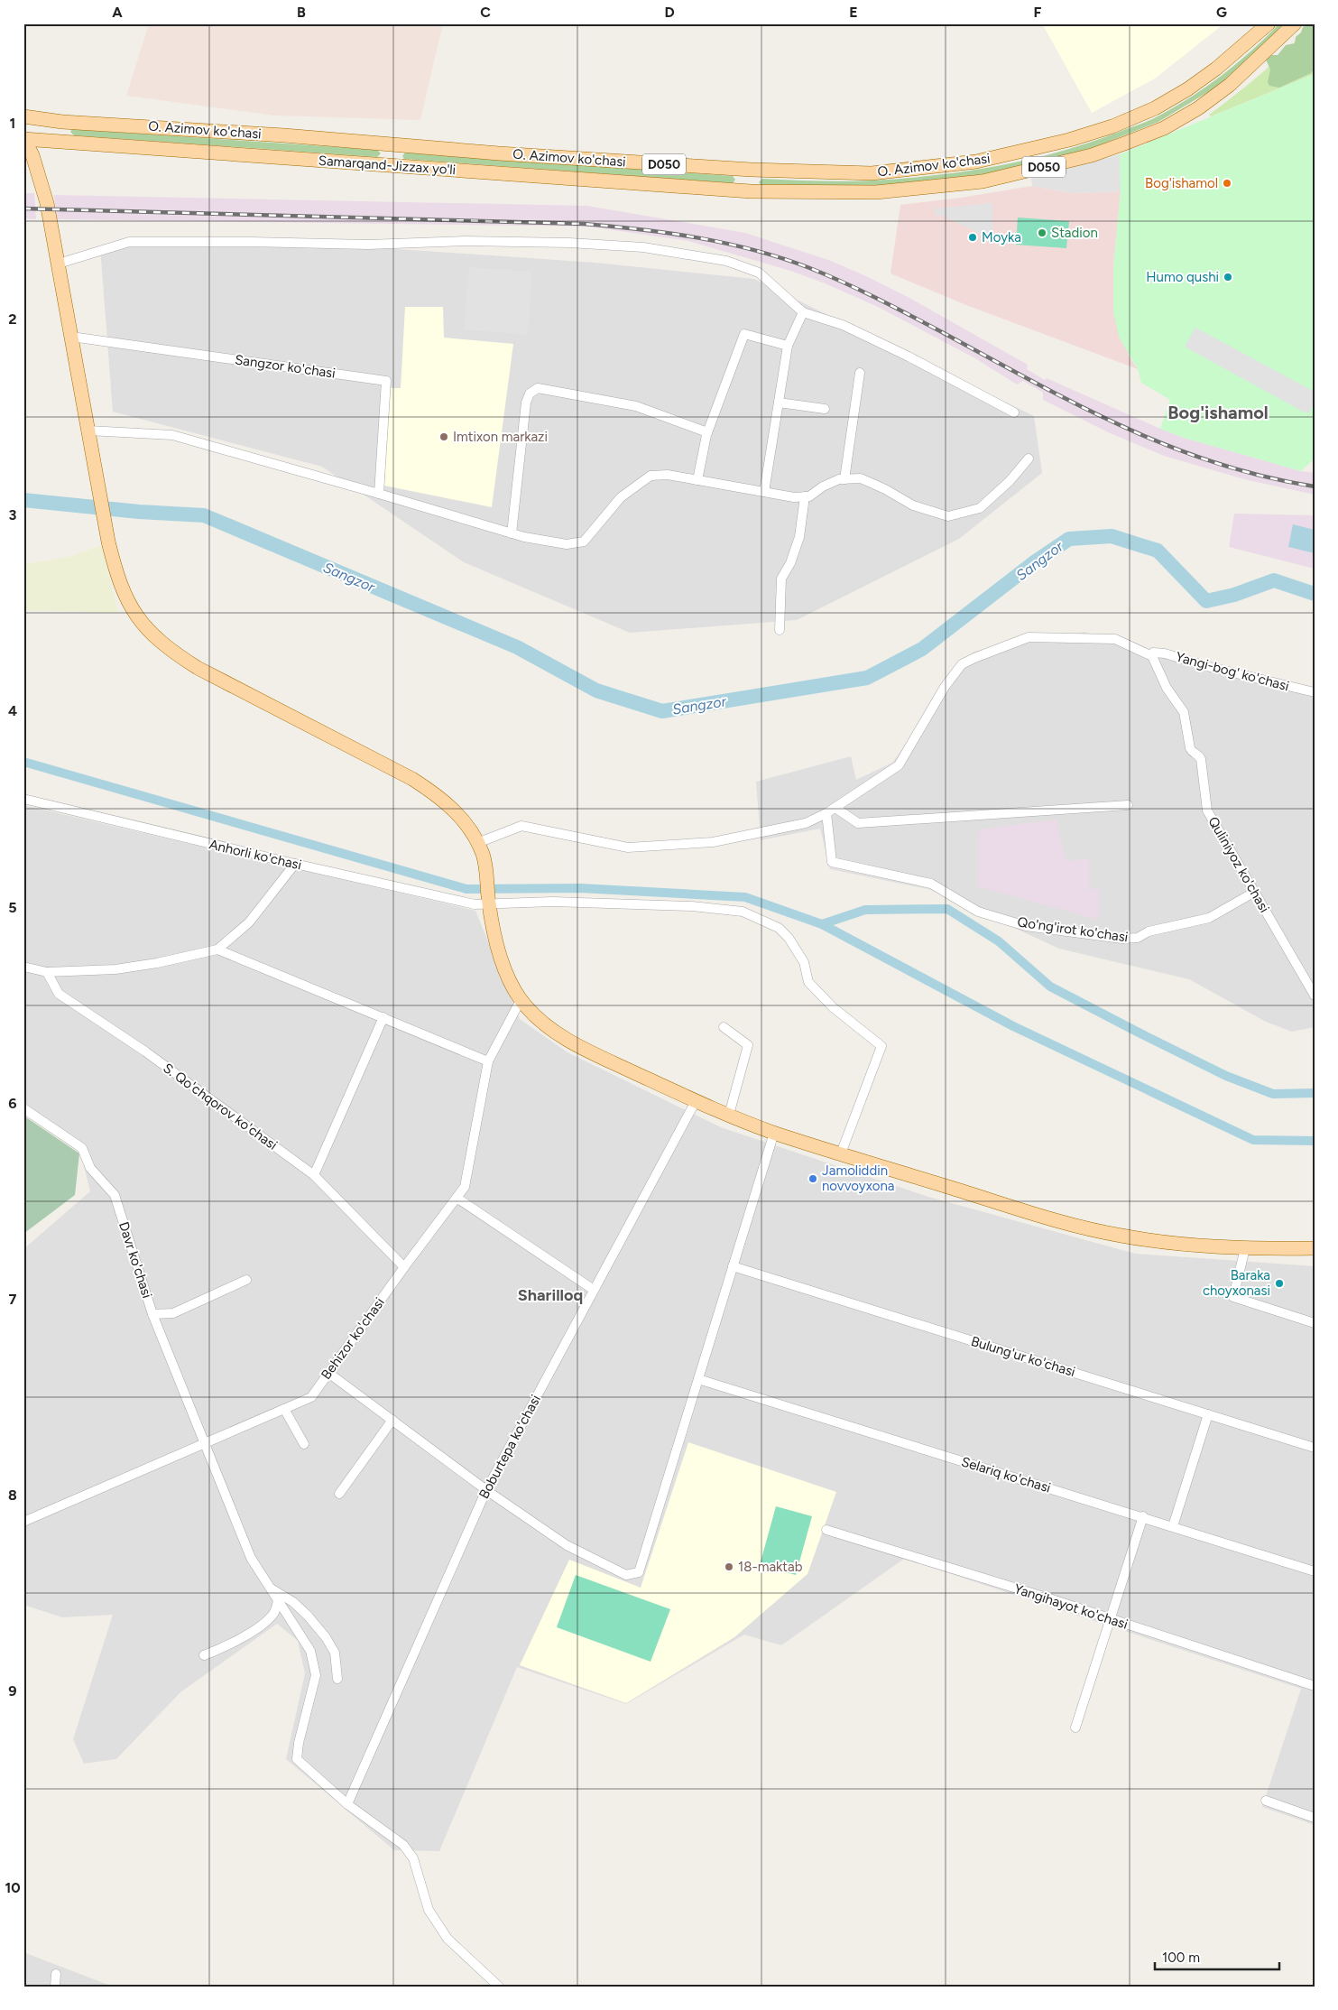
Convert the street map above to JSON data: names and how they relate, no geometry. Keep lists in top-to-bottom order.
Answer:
{
  "streets": {
    "main road": ["O. Azimov ko'chasi", "D050", "Samarqand-Jizzax yo'li"],
    "street": [
      "Sangzor ko'chasi",
      "Yangi-bog' ko'chasi",
      "Anhorli ko'chasi",
      "Quliniyoz ko'chasi",
      "Qo'ng'irot ko'chasi",
      "S. Qo'chqorov ko'chasi",
      "Davr ko'chasi",
      "Behizor ko'chasi",
      "Bulung'ur ko'chasi",
      "Boburtepa ko'chasi",
      "Selariq ko'chasi",
      "Yangihayot ko'chasi"
    ]
  },
  "crossings": [
    ["O. Azimov ko'chasi", "Samarqand-Jizzax yo'li"],
    ["Yangi-bog' ko'chasi", "Quliniyoz ko'chasi"],
    ["Quliniyoz ko'chasi", "Qo'ng'irot ko'chasi"],
    ["S. Qo'chqorov ko'chasi", "Behizor ko'chasi"],
    ["Davr ko'chasi", "Behizor ko'chasi"],
    ["Davr ko'chasi", "Boburtepa ko'chasi"]
  ],
  "districts": ["Bog'ishamol", "Sharilloq"],
  "water": ["Sangzor"],
  "places": [
    "Bog'ishamol",
    "Stadion",
    "Moyka",
    "Humo qushi",
    "Imtixon markazi",
    "Jamoliddin novvoyxona",
    "Baraka choyxonasi",
    "18-maktab"
  ],
  "scale_bar": "100 m",
  "grid": {
    "columns": [
      "A",
      "B",
      "C",
      "D",
      "E",
      "F",
      "G"
    ],
    "rows": [
      "1",
      "2",
      "3",
      "4",
      "5",
      "6",
      "7",
      "8",
      "9",
      "10"
    ]
  }
}
